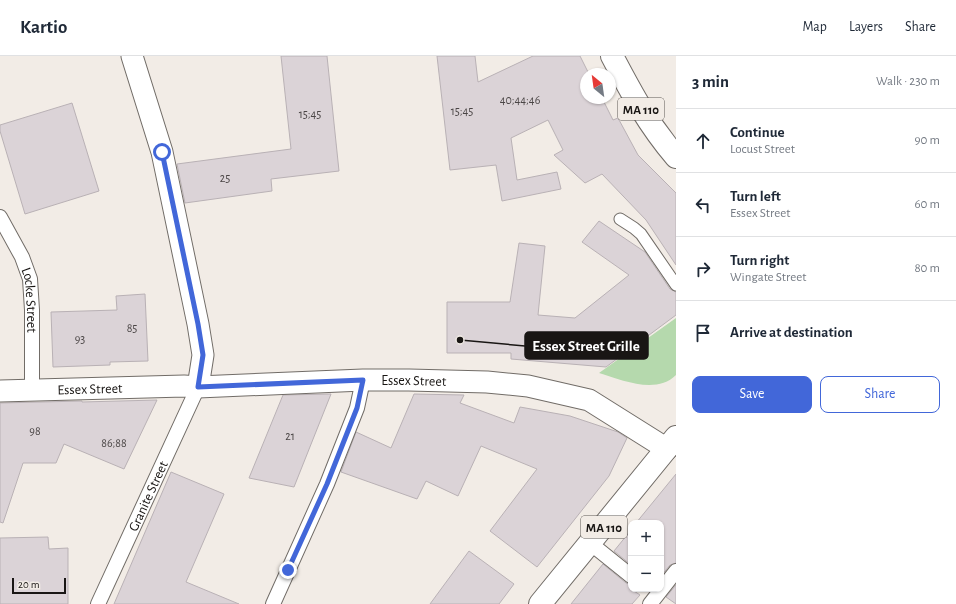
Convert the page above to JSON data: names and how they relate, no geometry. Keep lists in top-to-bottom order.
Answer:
{
  "streets": {
    "main road": ["MA 110", "Essex Street"],
    "street": ["Locke Street", "Granite Street"]
  },
  "crossings": [
    ["MA 110", "Essex Street"],
    ["Locke Street", "Essex Street"],
    ["Essex Street", "Granite Street"]
  ],
  "places": ["Essex Street Grille"],
  "house_numbers": [
    "40;44;46",
    "15;45",
    "15;45",
    "25",
    "85",
    "93",
    "98",
    "21",
    "86;88"
  ],
  "scale_bar": "20 m",
  "north": "top left",
  "page": {
    "header": "Kartio",
    "nav": ["Map", "Layers", "Share"],
    "heading": ["3 min", "Walk · 230 m"],
    "list": [
      ["Continue", "Locust Street", "90 m"],
      ["Turn left", "Essex Street", "60 m"],
      ["Turn right", "Wingate Street", "80 m"],
      "Arrive at destination"
    ],
    "buttons": ["Save", "Share"],
    "map_buttons": ["+", "−"],
    "scale": "20 m"
  }
}
